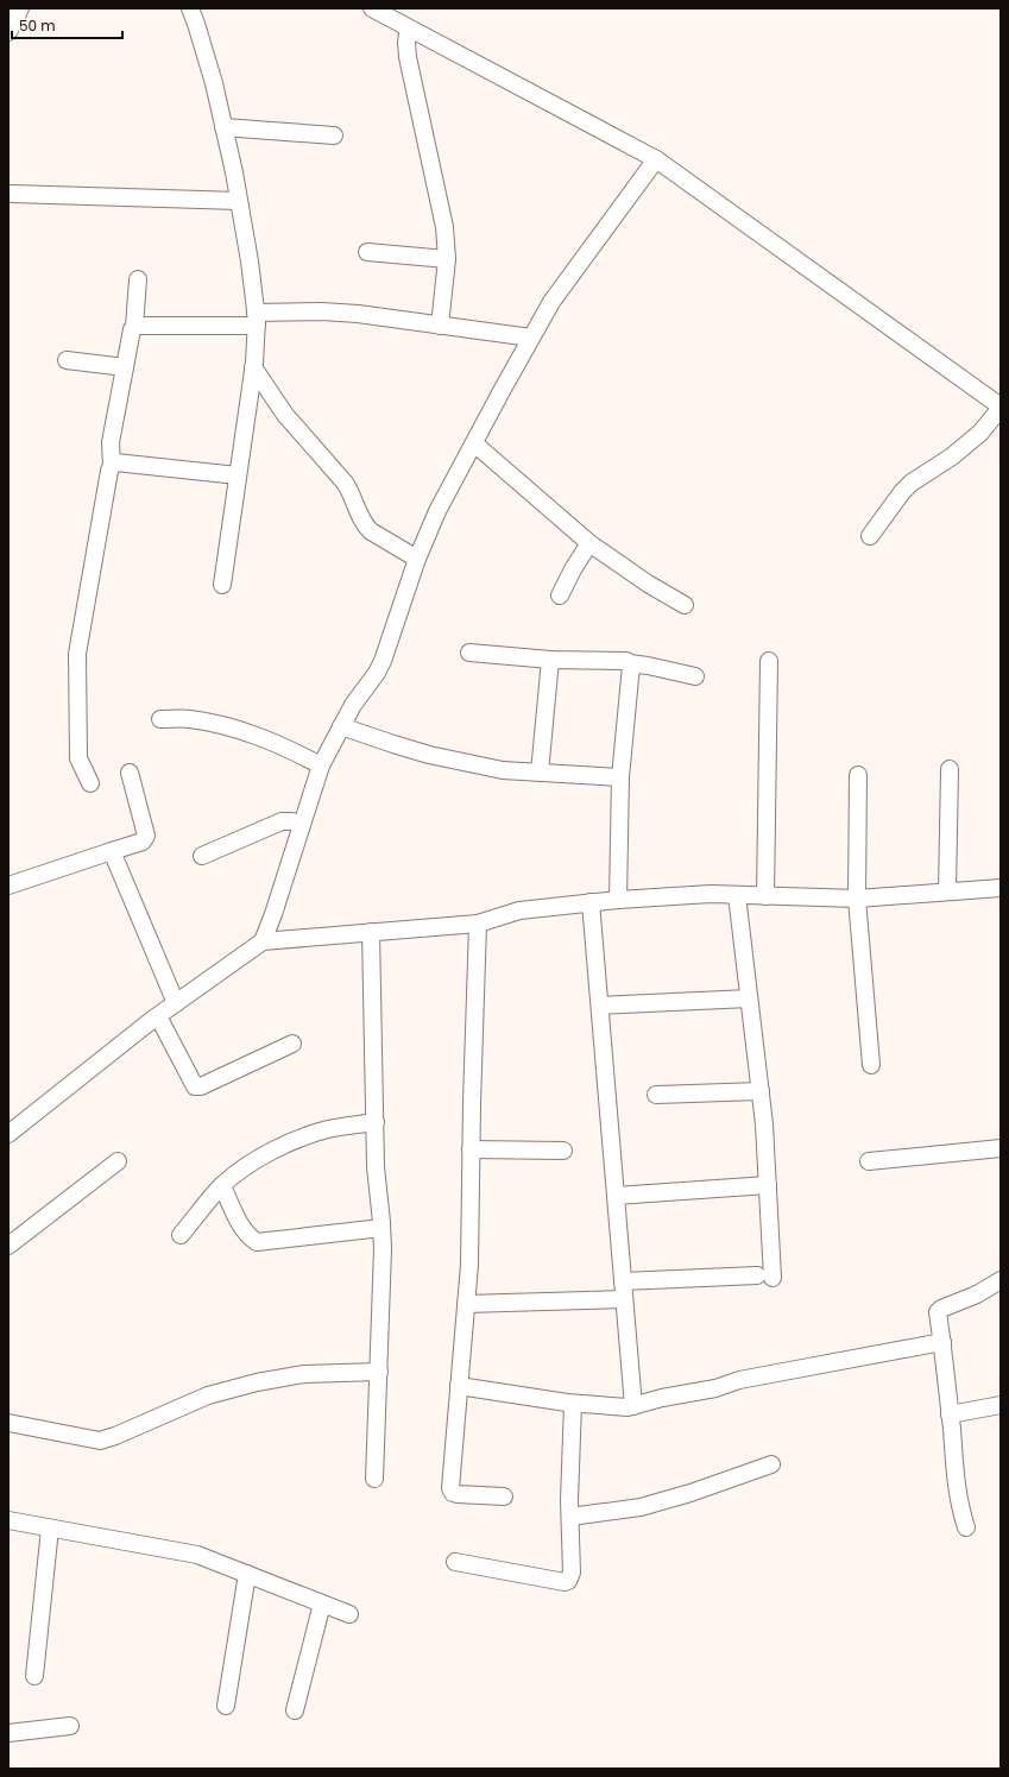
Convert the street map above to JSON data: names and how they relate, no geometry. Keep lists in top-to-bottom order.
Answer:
{
  "scale_bar": "50 m"
}
